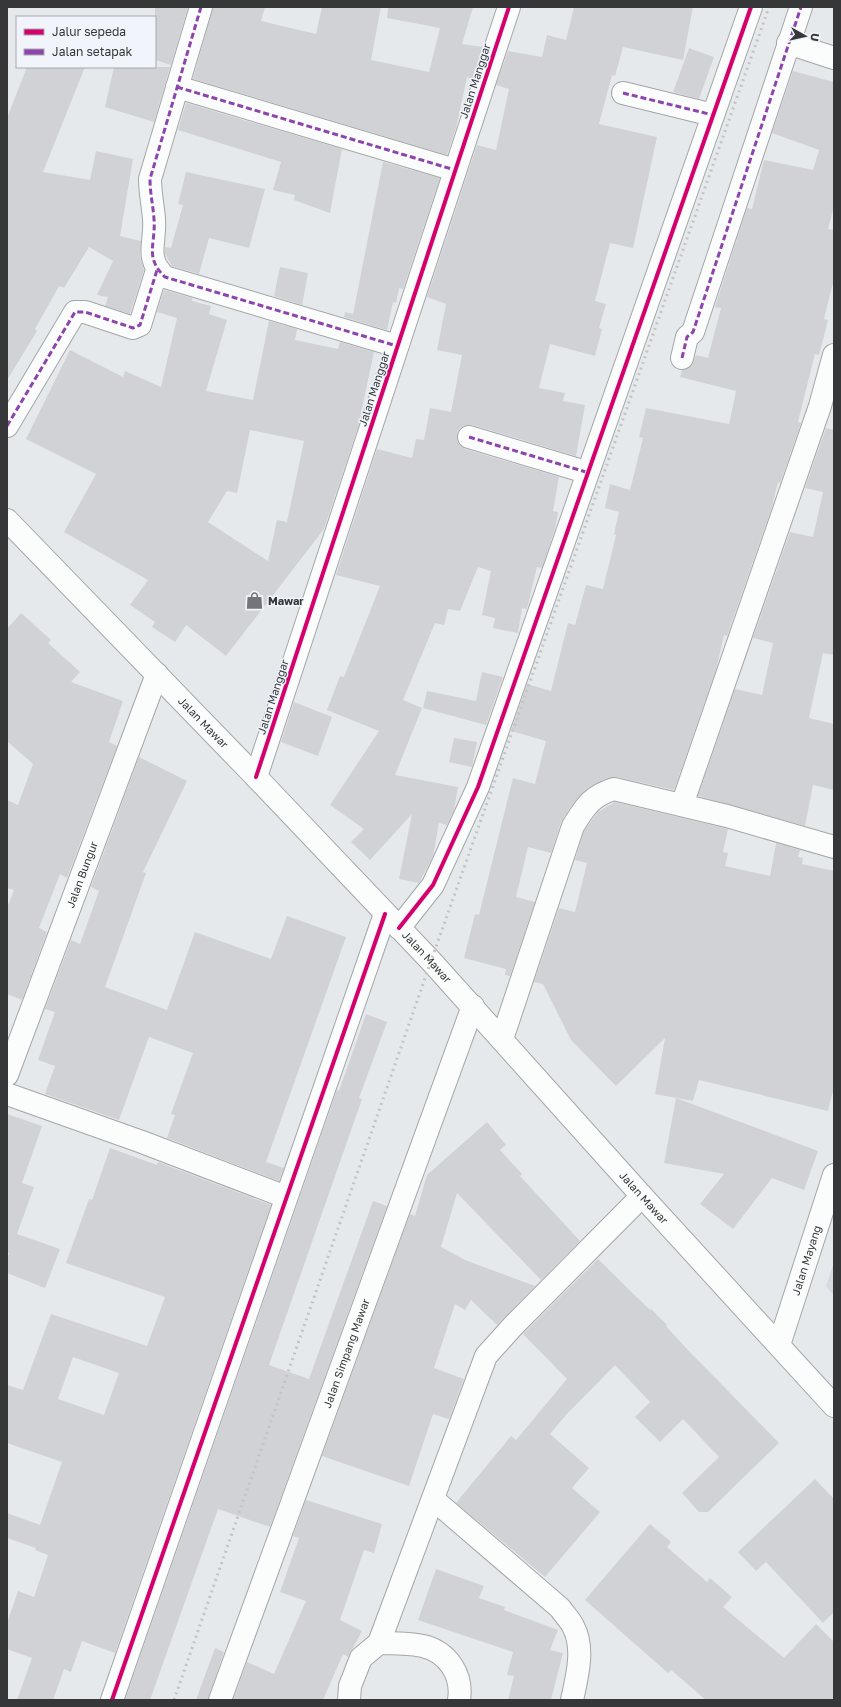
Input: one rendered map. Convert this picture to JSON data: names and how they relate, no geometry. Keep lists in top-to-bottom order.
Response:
{
  "streets": {
    "street": [
      "Jalan Manggar",
      "Jalan Mawar",
      "Jalan Bungur",
      "Jalan Mayang",
      "Jalan Simpang Mawar"
    ]
  },
  "crossings": [
    ["Jalan Manggar", "Jalan Mawar"],
    ["Jalan Mawar", "Jalan Bungur"],
    ["Jalan Mawar", "Jalan Mayang"],
    ["Jalan Mawar", "Jalan Simpang Mawar"]
  ],
  "places": {
    "shop": ["Mawar"]
  },
  "legend": ["Jalur sepeda", "Jalan setapak"],
  "north": "right"
}
